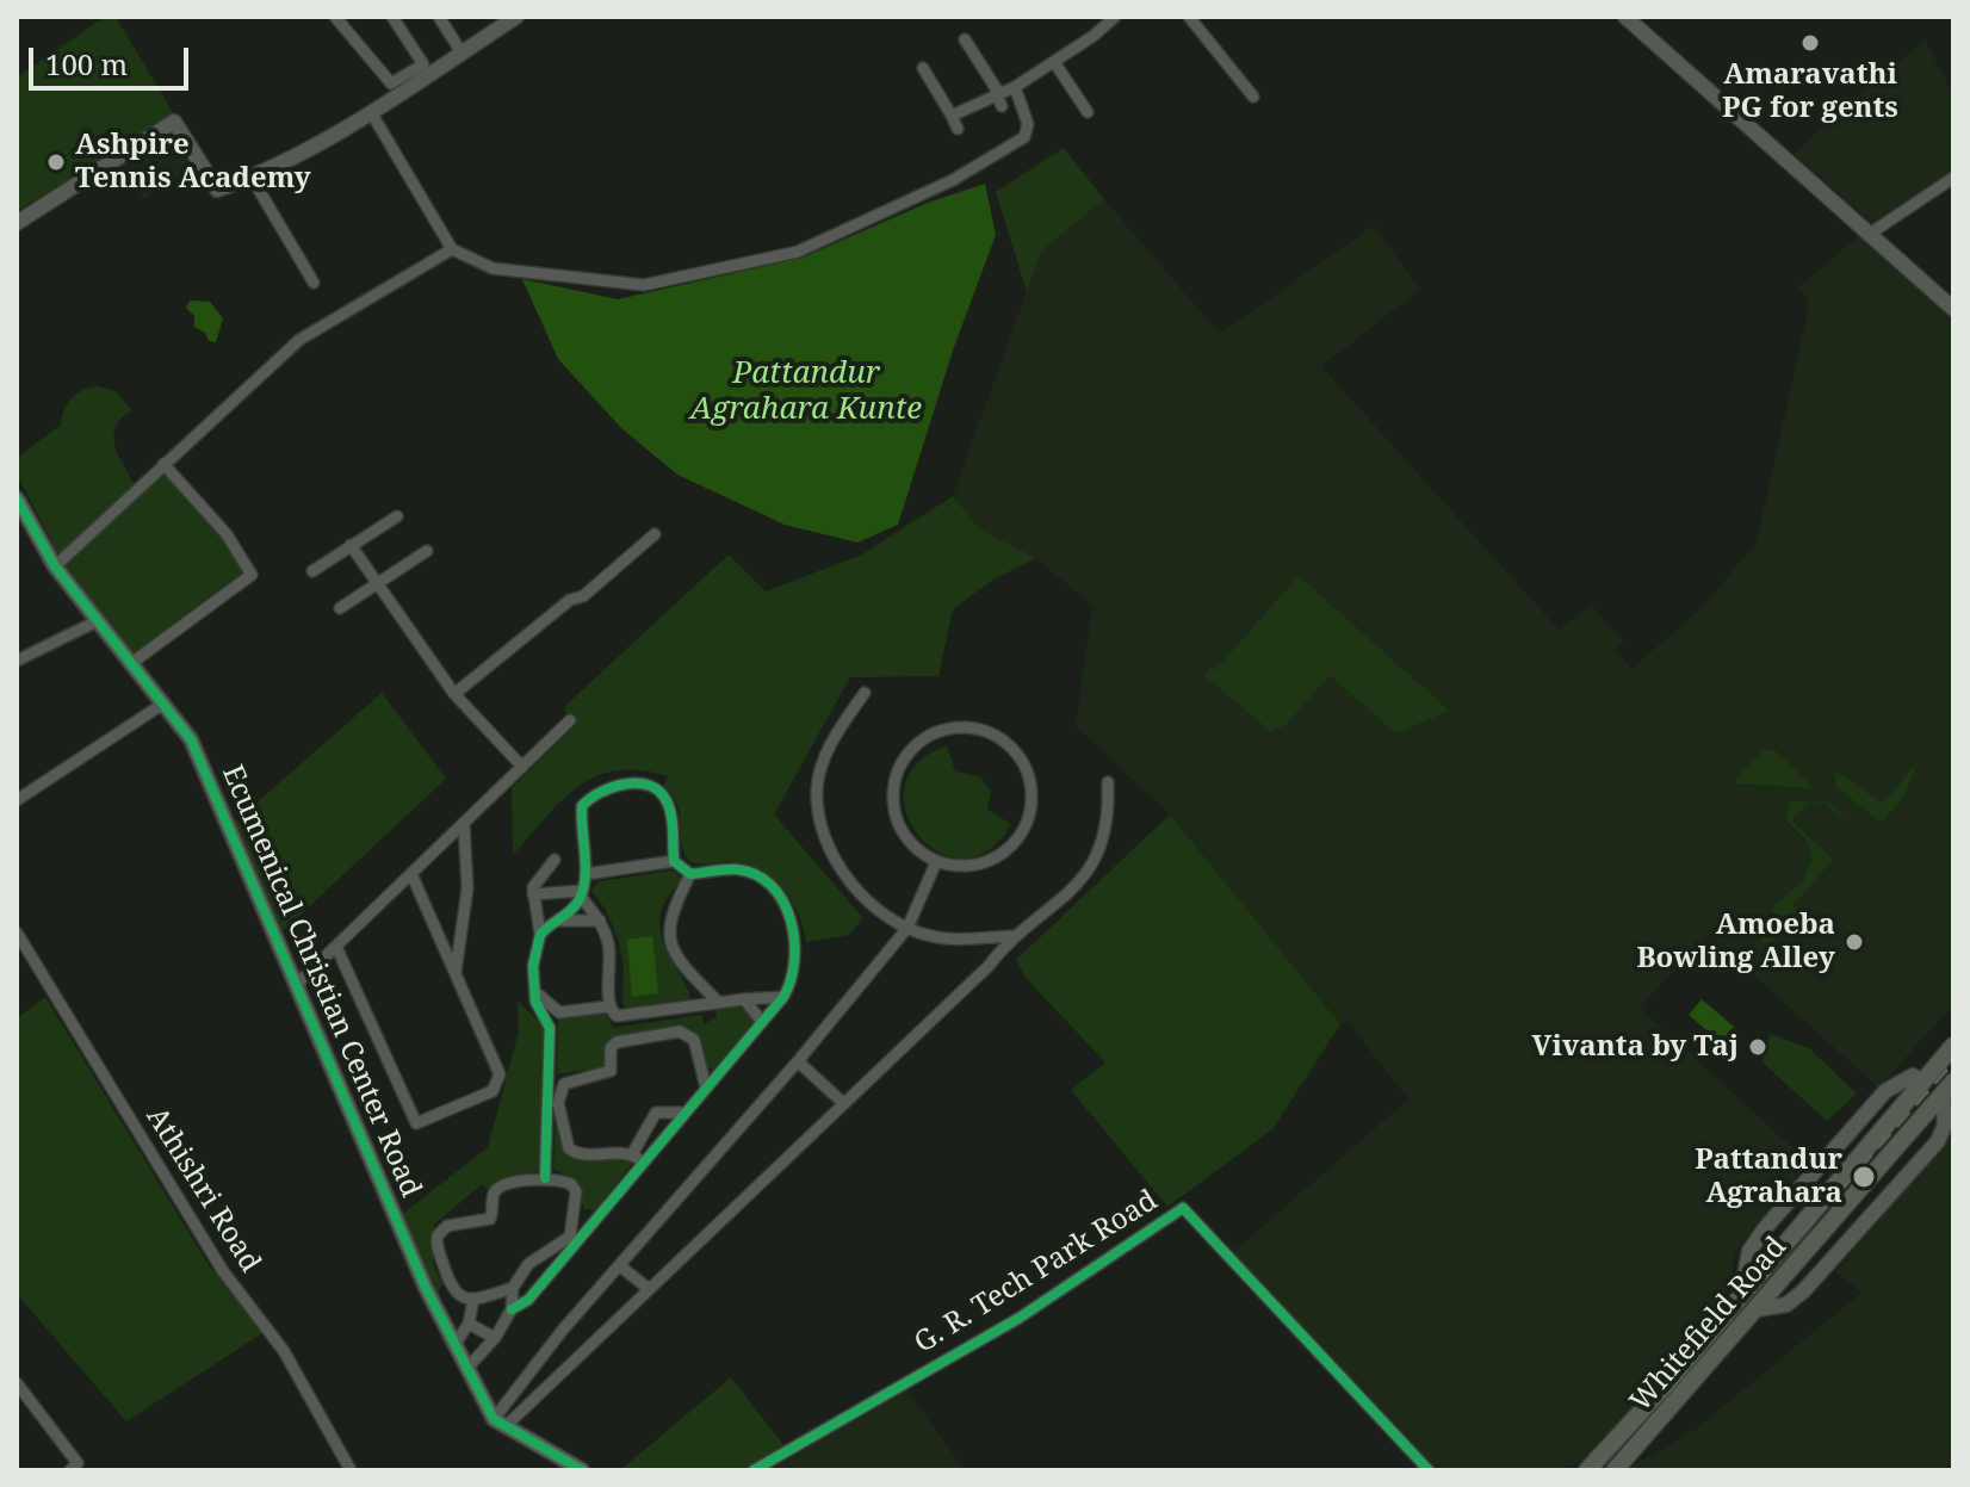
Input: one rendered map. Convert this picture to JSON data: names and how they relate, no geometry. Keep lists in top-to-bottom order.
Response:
{
  "streets": {
    "main road": ["Whitefield Road"],
    "street": ["Ecumenical Christian Center Road", "Athishri Road", "G. R. Tech Park Road"]
  },
  "water": ["Pattandur Agrahara Kunte"],
  "places": [
    "Amaravathi PG for gents",
    "Ashpire Tennis Academy",
    "Amoeba Bowling Alley",
    "Vivanta by Taj",
    "Pattandur Agrahara"
  ],
  "scale_bar": "100 m"
}
